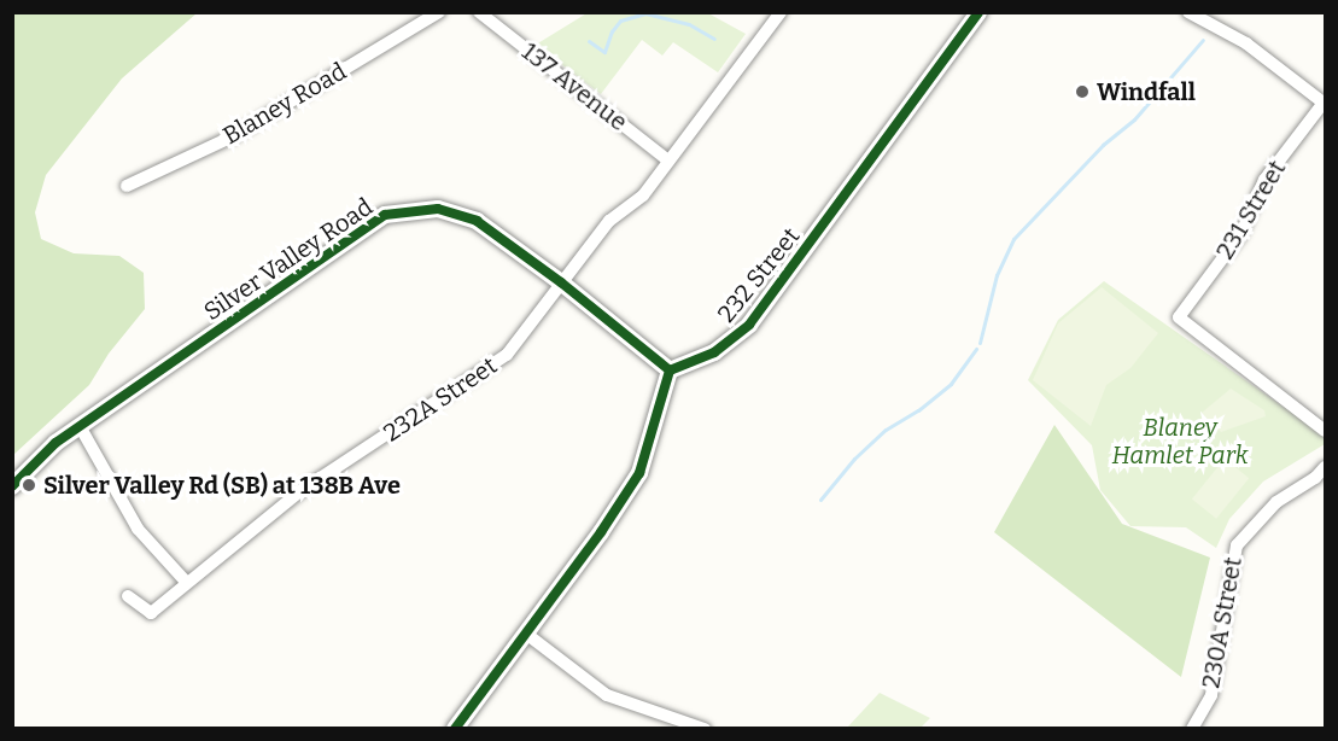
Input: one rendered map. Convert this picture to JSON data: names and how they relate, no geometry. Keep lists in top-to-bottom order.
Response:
{
  "streets": {
    "street": [
      "137 Avenue",
      "Blaney Road",
      "231 Street",
      "Silver Valley Road",
      "232 Street",
      "232A Street",
      "230A Street"
    ]
  },
  "crossings": [
    ["137 Avenue", "232A Street"],
    ["Silver Valley Road", "232 Street"],
    ["Silver Valley Road", "232A Street"]
  ],
  "parks": ["Blaney Hamlet Park"],
  "places": ["Windfall", "Silver Valley Rd (SB) at 138B Ave"]
}
